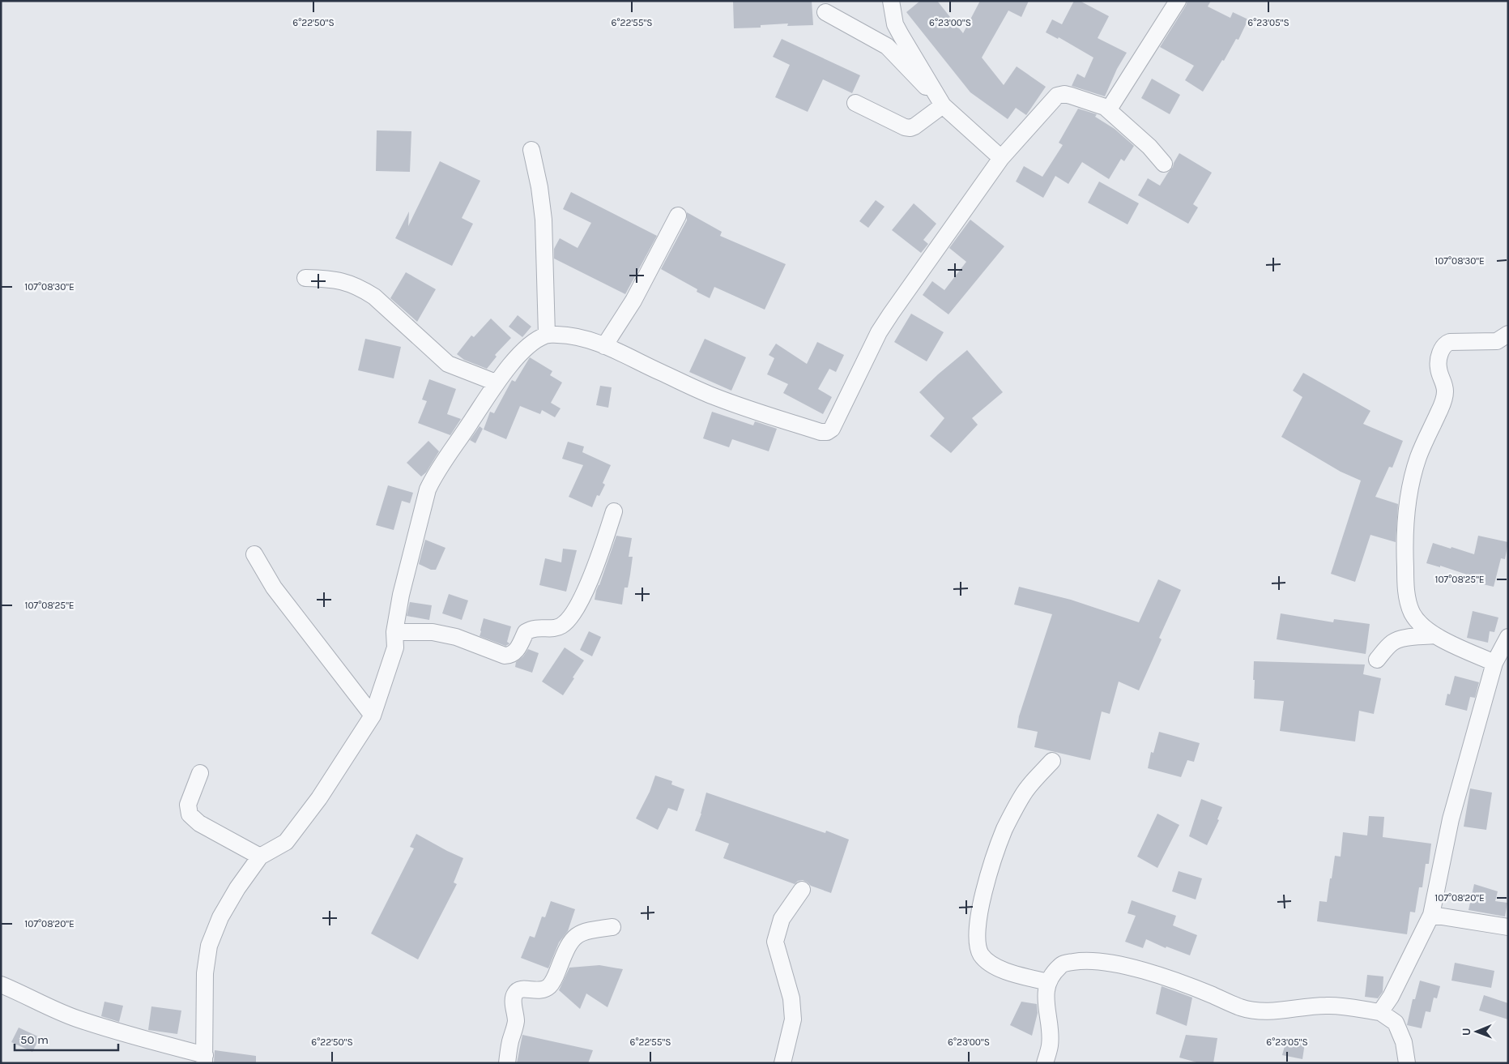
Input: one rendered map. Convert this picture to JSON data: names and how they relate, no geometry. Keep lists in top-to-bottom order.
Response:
{
  "scale_bar": "50 m",
  "north": "left",
  "coordinates": [
    "6°22'50\"S",
    "6°22'55\"S",
    "6°23'00\"S",
    "6°23'05\"S",
    "107°08'30\"E",
    "107°08'25\"E",
    "107°08'20\"E"
  ]
}
